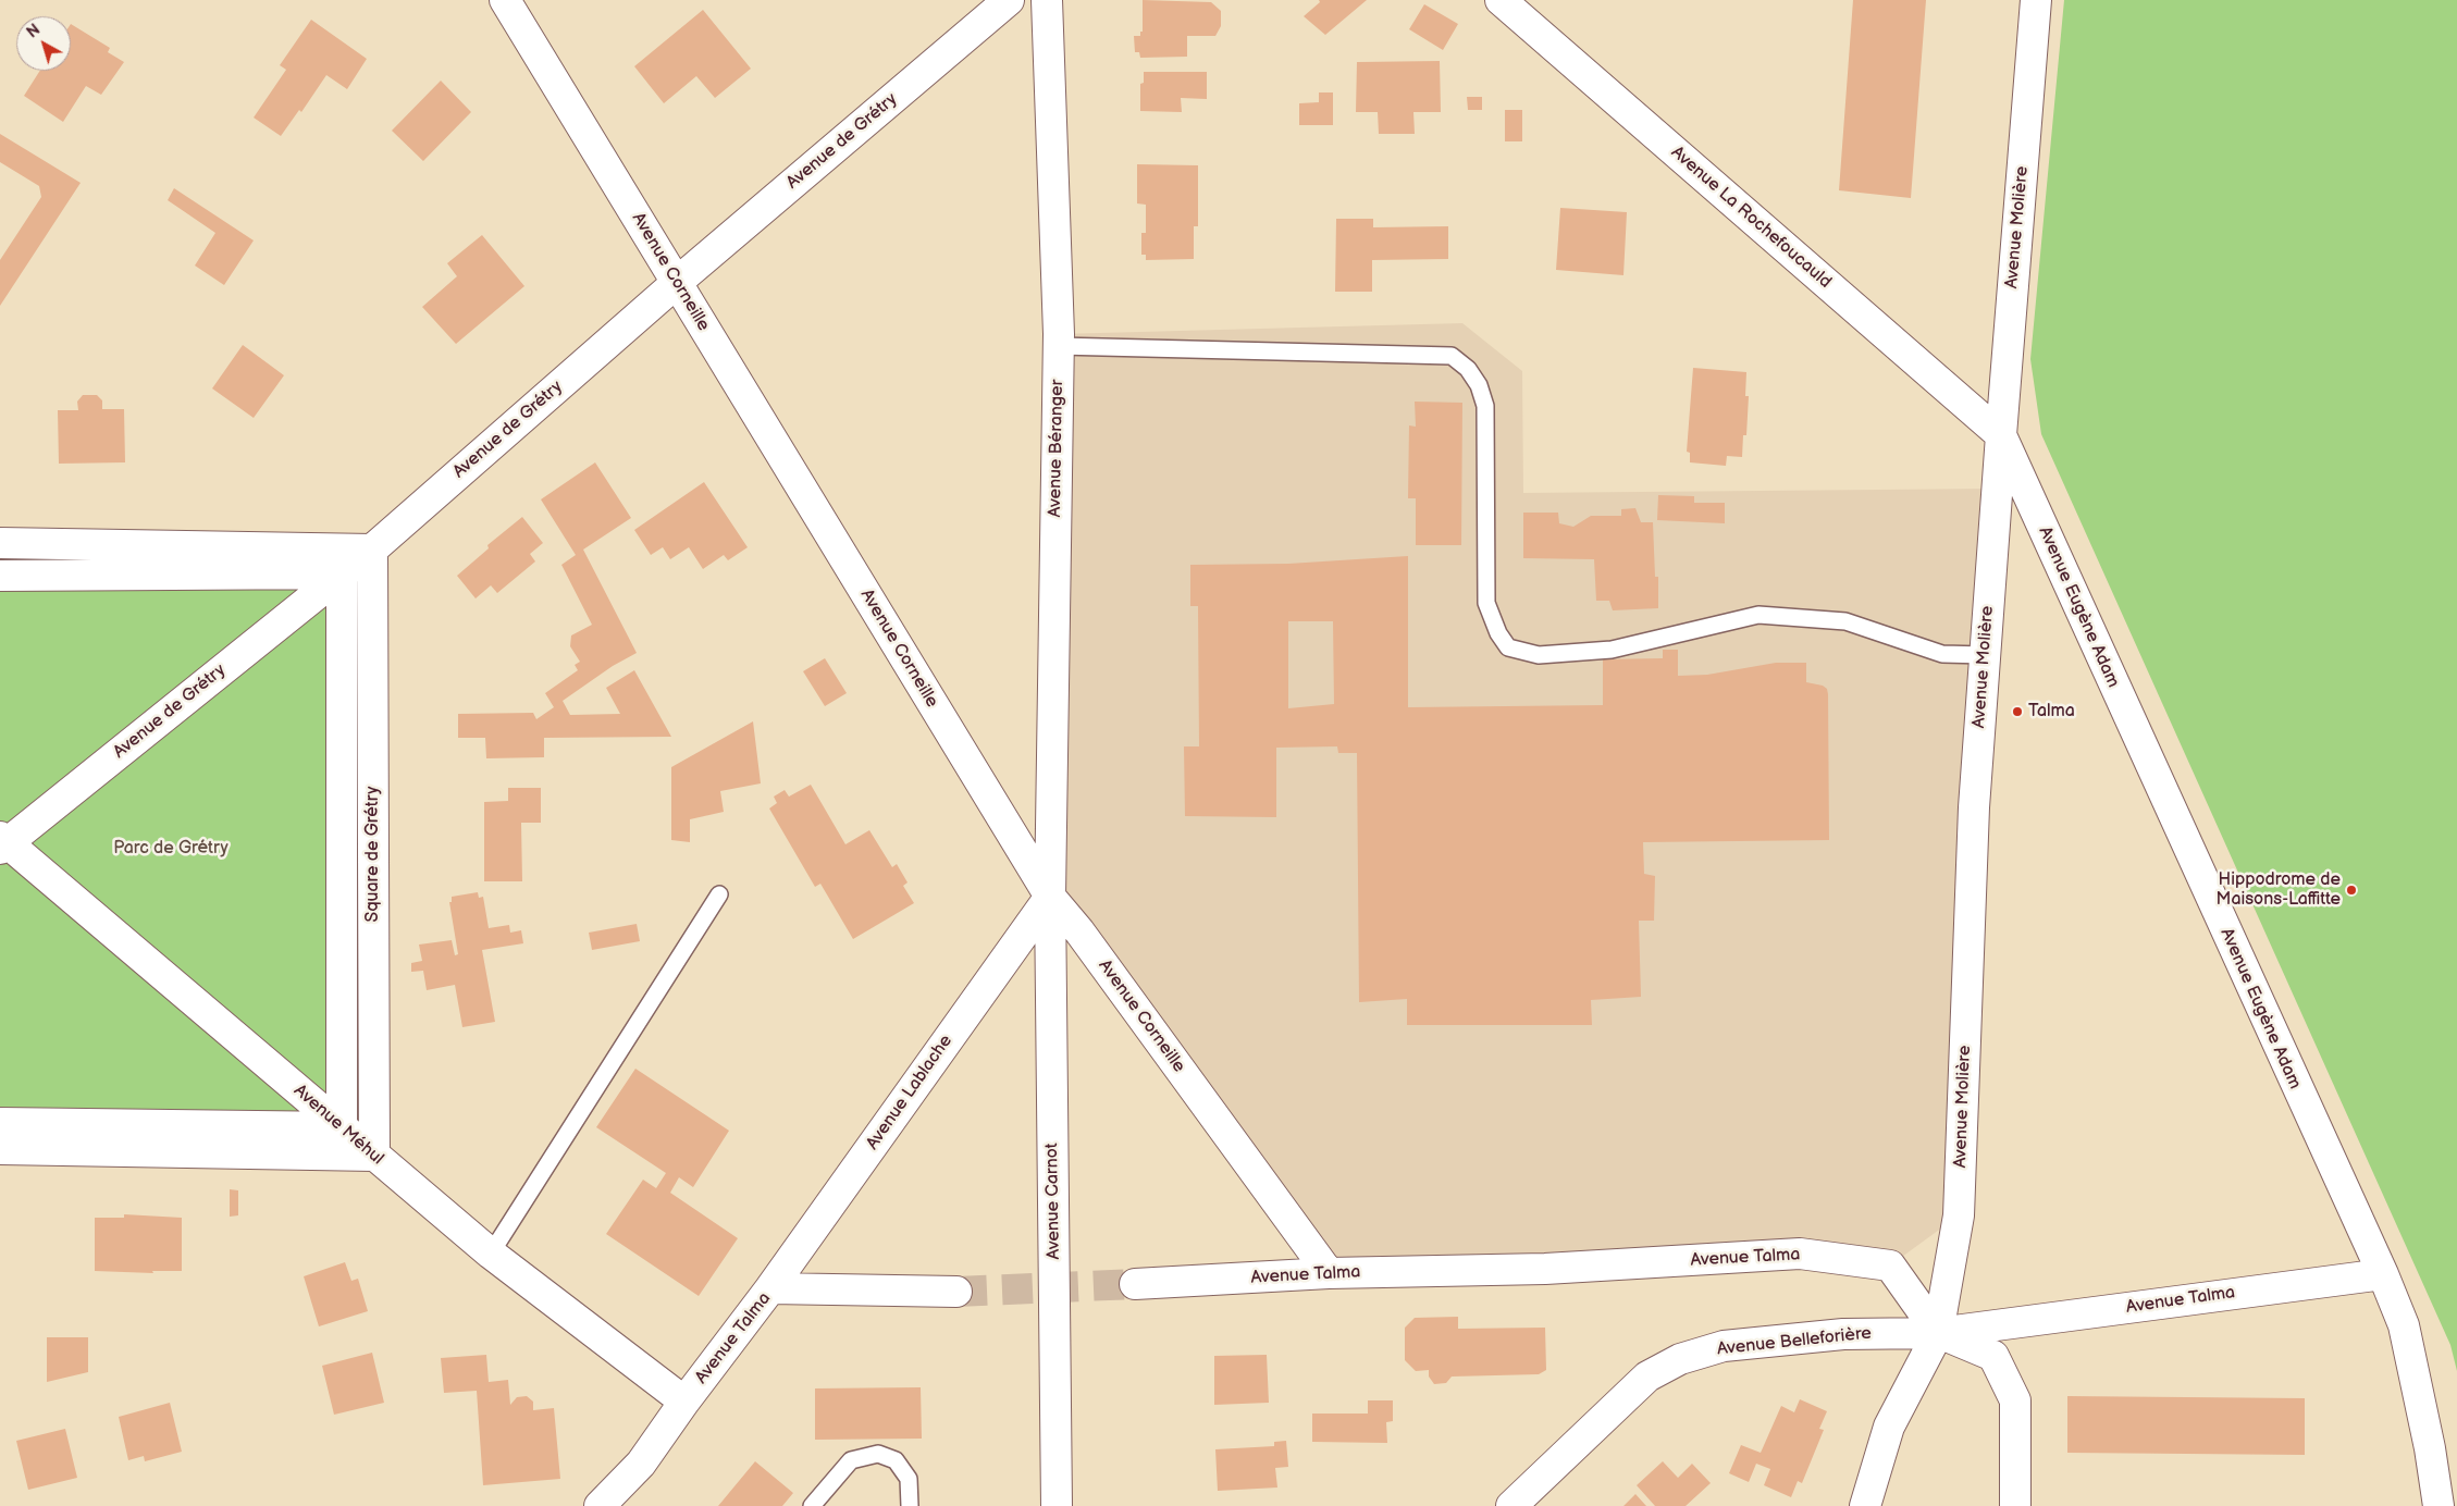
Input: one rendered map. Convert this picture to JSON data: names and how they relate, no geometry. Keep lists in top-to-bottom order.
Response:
{
  "streets": {
    "street": [
      "Avenue de Grétry",
      "Avenue La Rochefoucauld",
      "Avenue Molière",
      "Avenue Corneille",
      "Avenue Béranger",
      "Avenue Eugène Adam",
      "Square de Grétry",
      "Avenue Lablache",
      "Avenue Méhul",
      "Avenue Carnot",
      "Avenue Talma",
      "Avenue Belleforière"
    ]
  },
  "crossings": [
    ["Avenue de Grétry", "Avenue Corneille"],
    ["Avenue de Grétry", "Square de Grétry"],
    ["Avenue de Grétry", "Avenue Méhul"],
    ["Avenue La Rochefoucauld", "Avenue Molière"],
    ["Avenue La Rochefoucauld", "Avenue Eugène Adam"],
    ["Avenue Molière", "Avenue Eugène Adam"],
    ["Avenue Molière", "Avenue Talma"],
    ["Avenue Molière", "Avenue Belleforière"],
    ["Avenue Corneille", "Avenue Béranger"],
    ["Avenue Corneille", "Avenue Lablache"],
    ["Avenue Corneille", "Avenue Carnot"],
    ["Avenue Corneille", "Avenue Talma"],
    ["Avenue Béranger", "Avenue Lablache"],
    ["Avenue Béranger", "Avenue Carnot"],
    ["Avenue Eugène Adam", "Avenue Talma"],
    ["Square de Grétry", "Avenue Méhul"],
    ["Avenue Lablache", "Avenue Carnot"],
    ["Avenue Lablache", "Avenue Talma"],
    ["Avenue Méhul", "Avenue Talma"],
    ["Avenue Talma", "Avenue Belleforière"]
  ],
  "parks": ["Parc de Grétry"],
  "places": ["Talma", "Hippodrome de Maisons-Laffitte"],
  "north": "top left"
}
